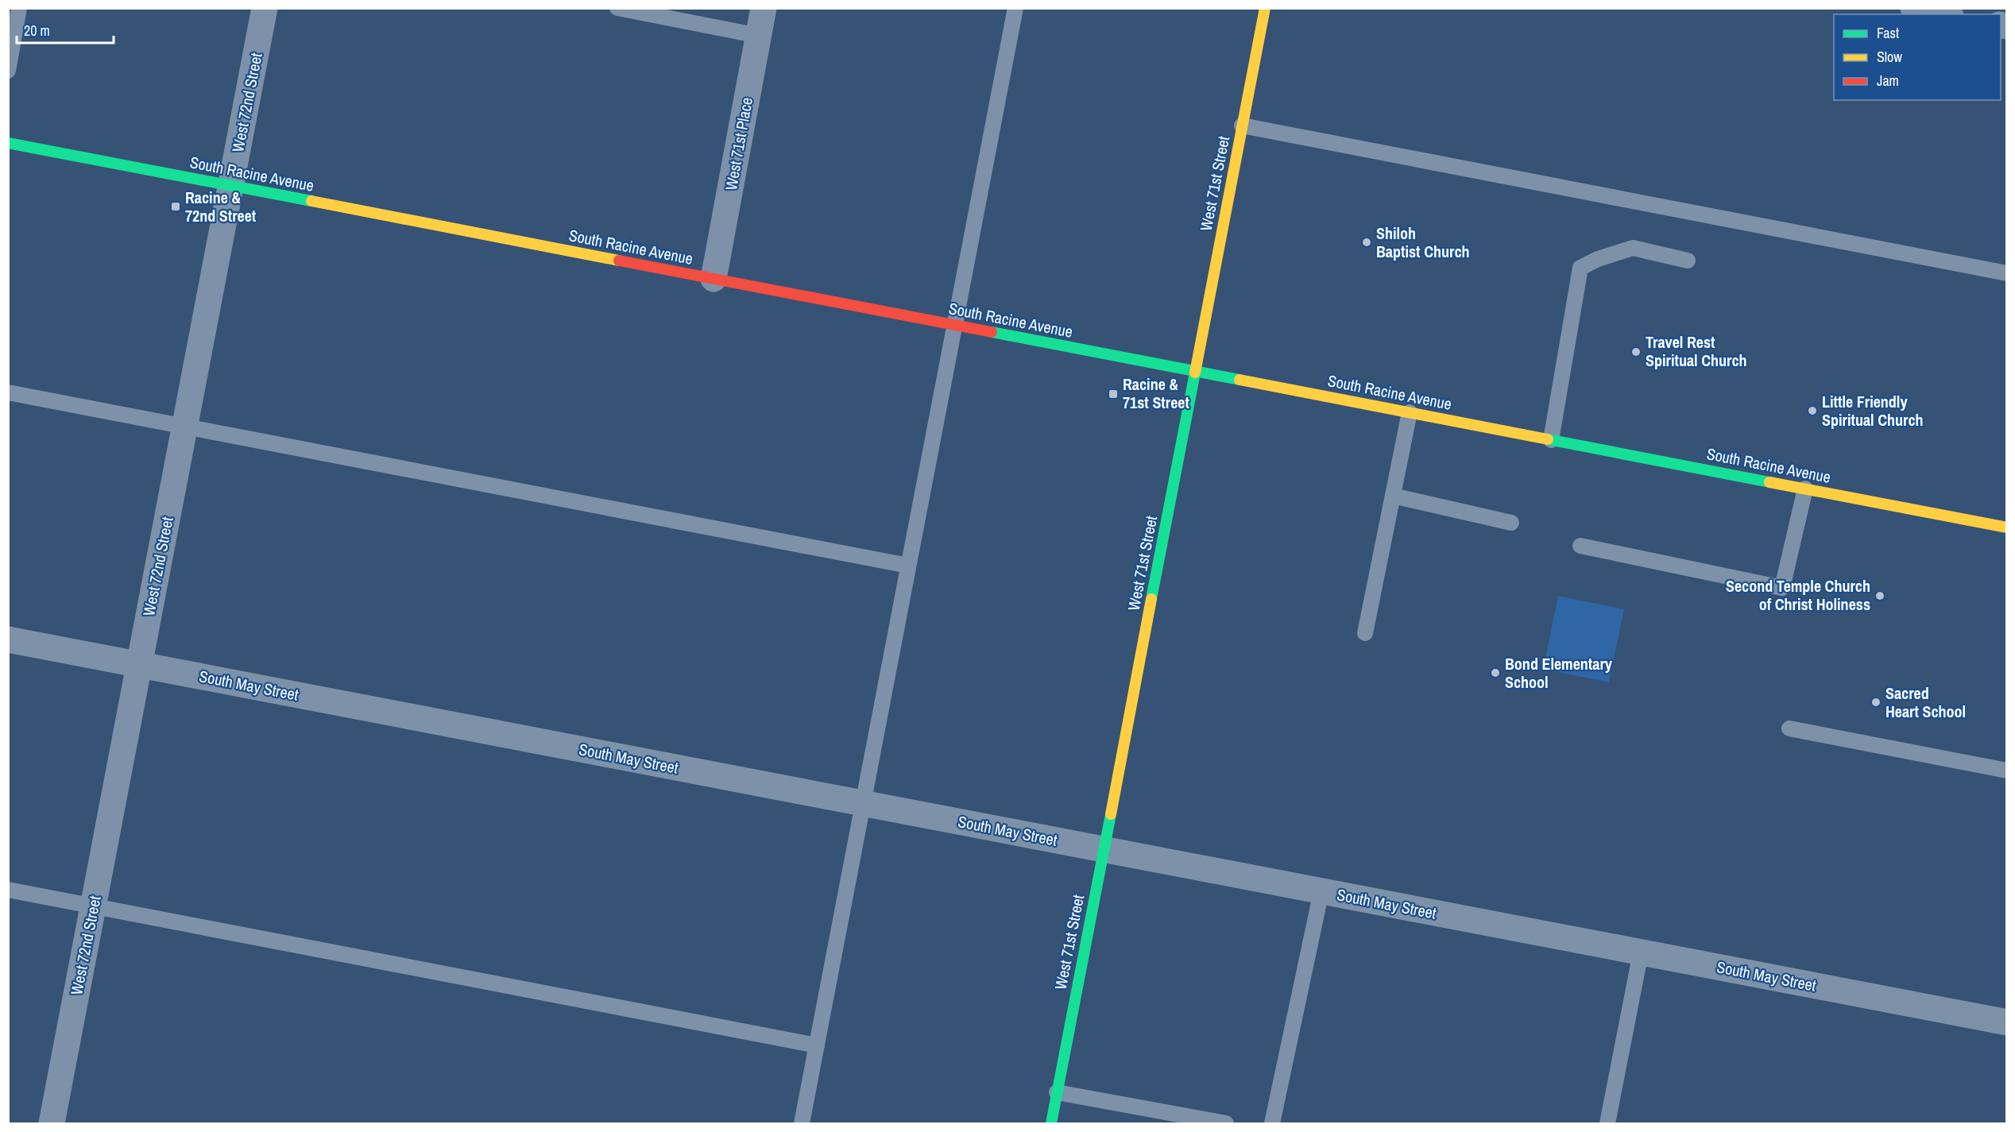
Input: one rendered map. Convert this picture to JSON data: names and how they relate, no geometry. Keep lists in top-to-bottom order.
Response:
{
  "streets": {
    "street": [
      "West 72nd Street",
      "West 71st Place",
      "South Racine Avenue",
      "West 71st Street",
      "South May Street"
    ]
  },
  "crossings": [
    ["West 72nd Street", "South Racine Avenue"],
    ["West 72nd Street", "South May Street"],
    ["West 71st Place", "South Racine Avenue"],
    ["South Racine Avenue", "West 71st Street"],
    ["West 71st Street", "South May Street"]
  ],
  "places": {
    "transit": ["Racine & 72nd Street", "Racine & 71st Street"],
    "other": [
      "Shiloh Baptist Church",
      "Travel Rest Spiritual Church",
      "Little Friendly Spiritual Church",
      "Second Temple Church of Christ Holiness",
      "Bond Elementary School",
      "Sacred Heart School"
    ]
  },
  "legend": ["Fast", "Slow", "Jam"],
  "scale_bar": "20 m"
}
